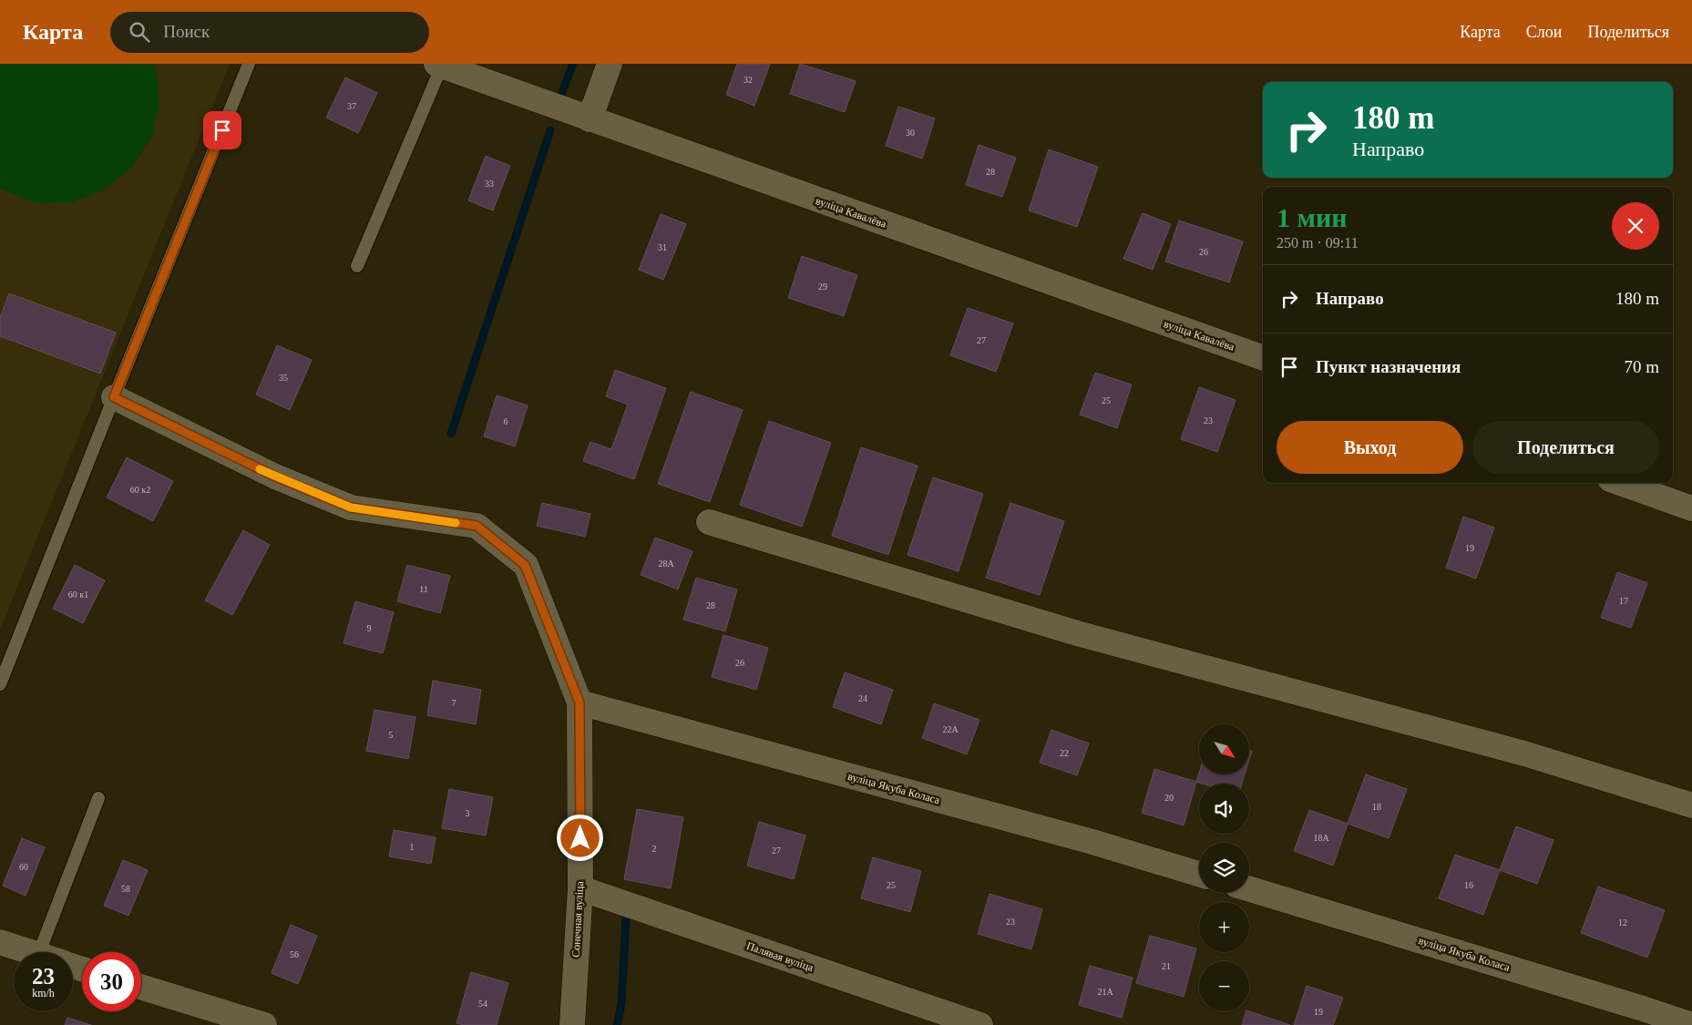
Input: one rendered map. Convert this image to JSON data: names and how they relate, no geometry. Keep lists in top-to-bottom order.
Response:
{
  "streets": {
    "street": [
      "вуліца Кавалёва",
      "вуліца Якуба Коласа",
      "Сонечная вуліца",
      "Палявая вуліца"
    ]
  },
  "crossings": [
    ["вуліца Якуба Коласа", "Сонечная вуліца"],
    ["Сонечная вуліца", "Палявая вуліца"]
  ],
  "house_numbers": [
    "32",
    "37",
    "30",
    "28",
    "33",
    "31",
    "26",
    "29",
    "27",
    "35",
    "25",
    "23",
    "6",
    "60 к2",
    "19",
    "28А",
    "11",
    "60 к1",
    "17",
    "28",
    "9",
    "26",
    "24",
    "7",
    "22А",
    "5",
    "22",
    "20",
    "18",
    "3",
    "18А",
    "1",
    "2",
    "27",
    "60",
    "25",
    "16",
    "58",
    "23",
    "12",
    "56",
    "21",
    "21А",
    "54",
    "19"
  ],
  "north": "bottom right",
  "page": {
    "header": "Карта",
    "search": "Поиск",
    "nav": ["Карта", "Слои", "Поделиться"],
    "turn": ["180 m", "Направо"],
    "heading": ["1 мин", "250 m · 09:11"],
    "list": [
      {
        "name": "Направо",
        "value": "180 m"
      },
      {
        "name": "Пункт назначения",
        "value": "70 m"
      }
    ],
    "buttons": ["Выход", "Поделиться"],
    "map_buttons": ["+", "−"],
    "speed": "23 km/h",
    "limit": "30"
  }
}
